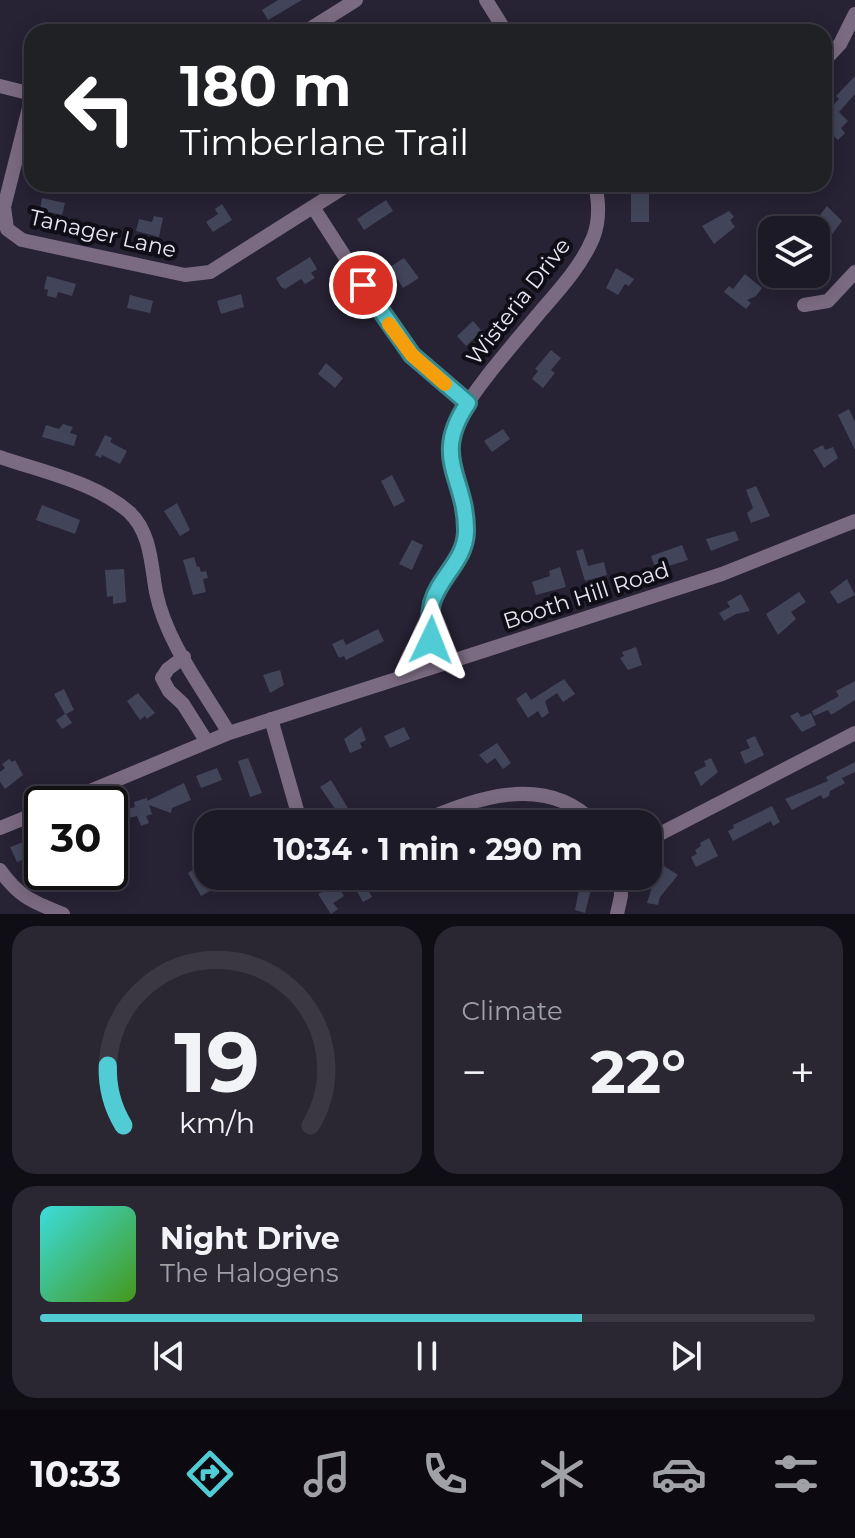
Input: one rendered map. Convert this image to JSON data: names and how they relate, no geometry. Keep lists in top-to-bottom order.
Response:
{
  "streets": {
    "street": ["Tanager Lane", "Wisteria Drive", "Booth Hill Road"]
  },
  "crossings": [
    ["Wisteria Drive", "Booth Hill Road"]
  ],
  "page": {
    "turn": ["180 m", "Timberlane Trail"],
    "limit": "30",
    "trip": "10:34 · 1 min · 290 m",
    "tile": "Climate",
    "heat": ["−", "22°", "+"],
    "song": ["Night Drive", "The Halogens"],
    "tabs": "10:33",
    "gauge": ["19", "km/h"]
  }
}
